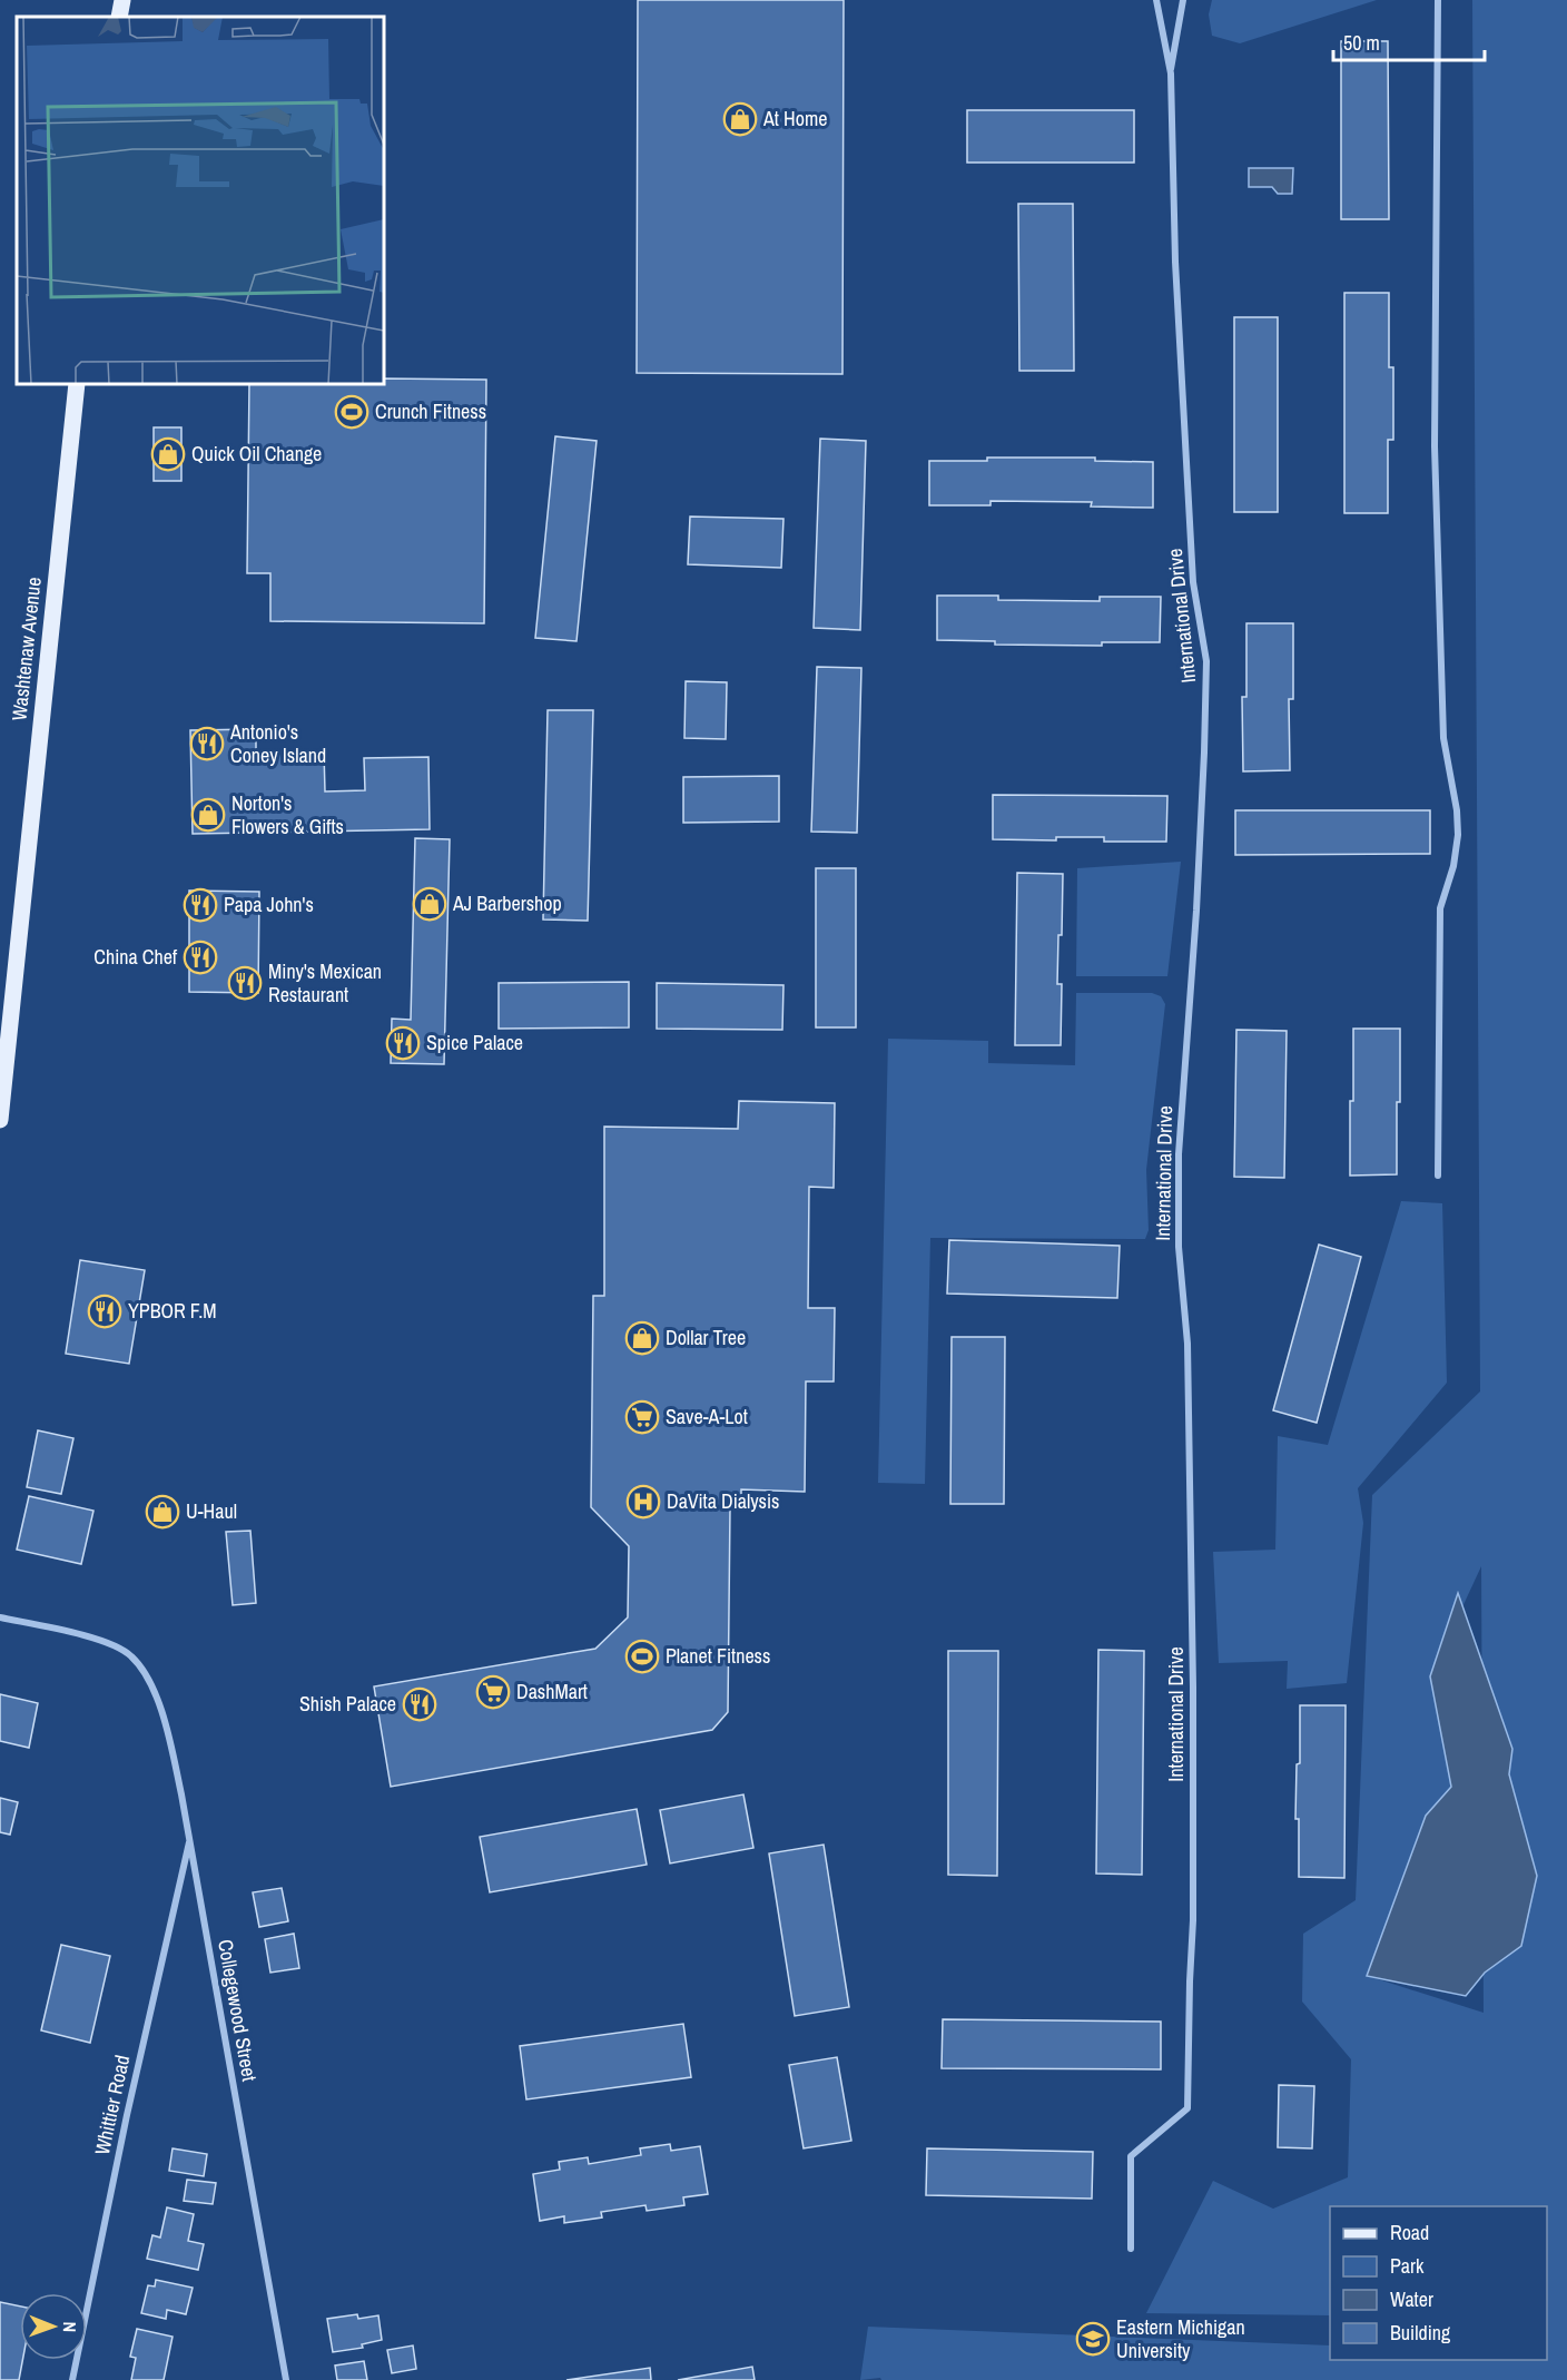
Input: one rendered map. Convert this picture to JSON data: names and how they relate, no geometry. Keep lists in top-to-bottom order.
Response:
{
  "streets": {
    "main road": ["Washtenaw Avenue"],
    "street": ["International Drive", "Collegewood Street", "Whittier Road"]
  },
  "crossings": [
    ["Collegewood Street", "Whittier Road"]
  ],
  "places": {
    "shop": [
      "At Home",
      "Quick Oil Change",
      "Norton's Flowers & Gifts",
      "AJ Barbershop",
      "Dollar Tree",
      "U-Haul"
    ],
    "sports": ["Crunch Fitness", "Planet Fitness"],
    "restaurant": [
      "Antonio's Coney Island",
      "Papa John's",
      "China Chef",
      "Miny's Mexican Restaurant",
      "Spice Palace",
      "YPBOR F.M",
      "Shish Palace"
    ],
    "supermarket": ["Save-A-Lot", "DashMart"],
    "hospital": ["DaVita Dialysis"],
    "school or university": ["Eastern Michigan University"]
  },
  "legend": [
    "Road",
    "Park",
    "Water",
    "Building"
  ],
  "scale_bar": "50 m",
  "north": "right"
}
